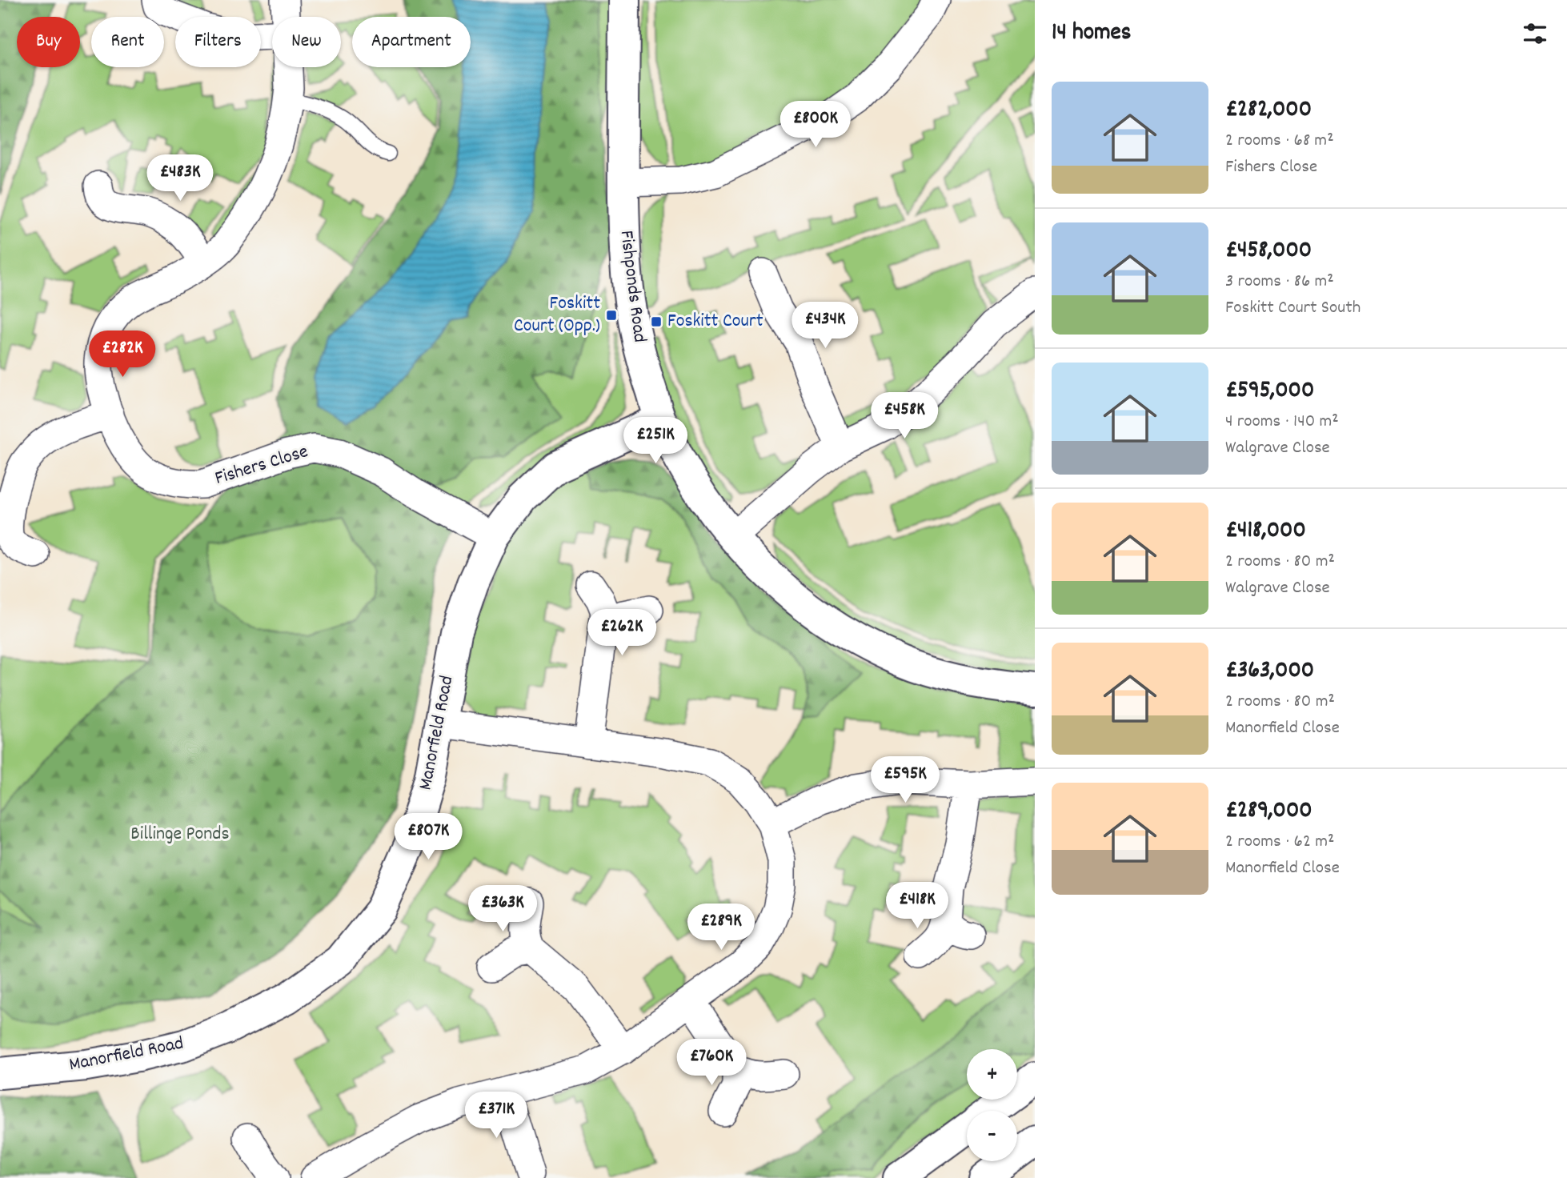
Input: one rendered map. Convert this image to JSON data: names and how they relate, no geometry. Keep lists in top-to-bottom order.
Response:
{
  "streets": {
    "main road": ["Fishponds Road", "Manorfield Road"],
    "street": ["Fishers Close"]
  },
  "crossings": [
    ["Fishponds Road", "Manorfield Road"],
    ["Fishers Close", "Manorfield Road"]
  ],
  "parks": ["Billinge Ponds"],
  "places": {
    "transit": ["Foskitt Court (Opp.)", "Foskitt Court"]
  },
  "page": {
    "heading": "14 homes",
    "chip": [
      "Buy",
      "Rent",
      "Filters",
      "New",
      "Apartment"
    ],
    "list": [
      {
        "name": "£282,000",
        "note": "2 rooms · 68 m² · Fishers Close"
      },
      {
        "name": "£458,000",
        "note": "3 rooms · 86 m² · Foskitt Court South"
      },
      {
        "name": "£595,000",
        "note": "4 rooms · 140 m² · Walgrave Close"
      },
      {
        "name": "£418,000",
        "note": "2 rooms · 80 m² · Walgrave Close"
      },
      {
        "name": "£363,000",
        "note": "2 rooms · 80 m² · Manorfield Close"
      },
      {
        "name": "£289,000",
        "note": "2 rooms · 62 m² · Manorfield Close"
      }
    ],
    "price": [
      "£800K",
      "£483K",
      "£434K",
      "£282K",
      "£458K",
      "£251K",
      "£262K",
      "£595K",
      "£807K",
      "£418K",
      "£363K",
      "£289K",
      "£760K",
      "£371K"
    ],
    "map_buttons": ["+", "−"]
  }
}
